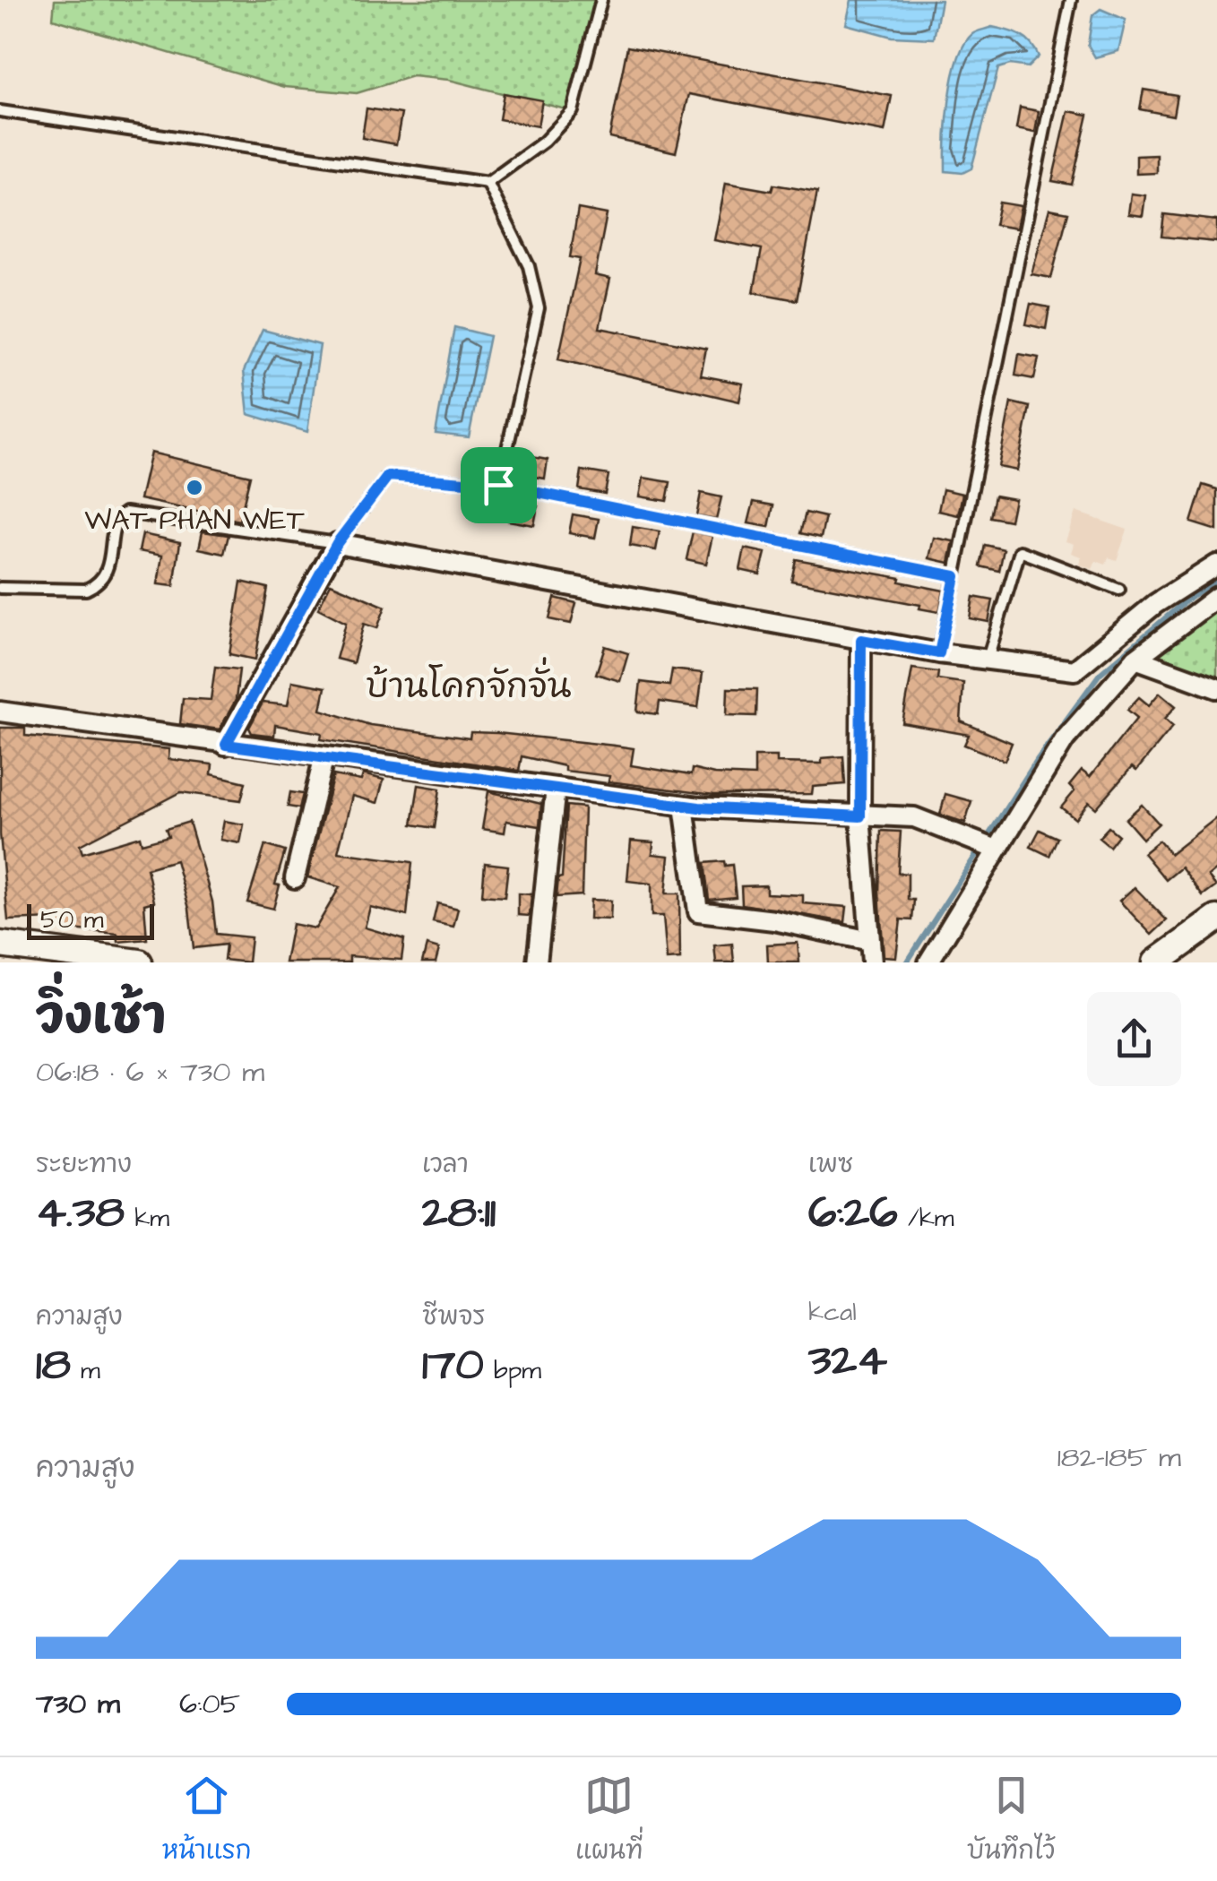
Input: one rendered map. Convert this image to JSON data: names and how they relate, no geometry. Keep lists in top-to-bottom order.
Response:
{
  "districts": ["บ้านโคกจักจั่น"],
  "places": ["WAT PHAN WET"],
  "scale_bar": "50 m",
  "page": {
    "scale": "50 m",
    "heading": ["วิ่งเช้า", "06:18 · 6 × 730 m"],
    "stats": [
      ["ระยะทาง", "4.38 km"],
      ["เวลา", "28:11"],
      ["เพซ", "6:26 /km"],
      ["ความสูง", "18 m"],
      ["ชีพจร", "170 bpm"],
      ["kcal", "324"]
    ],
    "chart": ["ความสูง", "182–185 m"],
    "list": [
      {
        "name": "730 m",
        "note": "6:05"
      }
    ],
    "tabs": ["หน้าแรก", "แผนที่", "บันทึกไว้"]
  }
}
